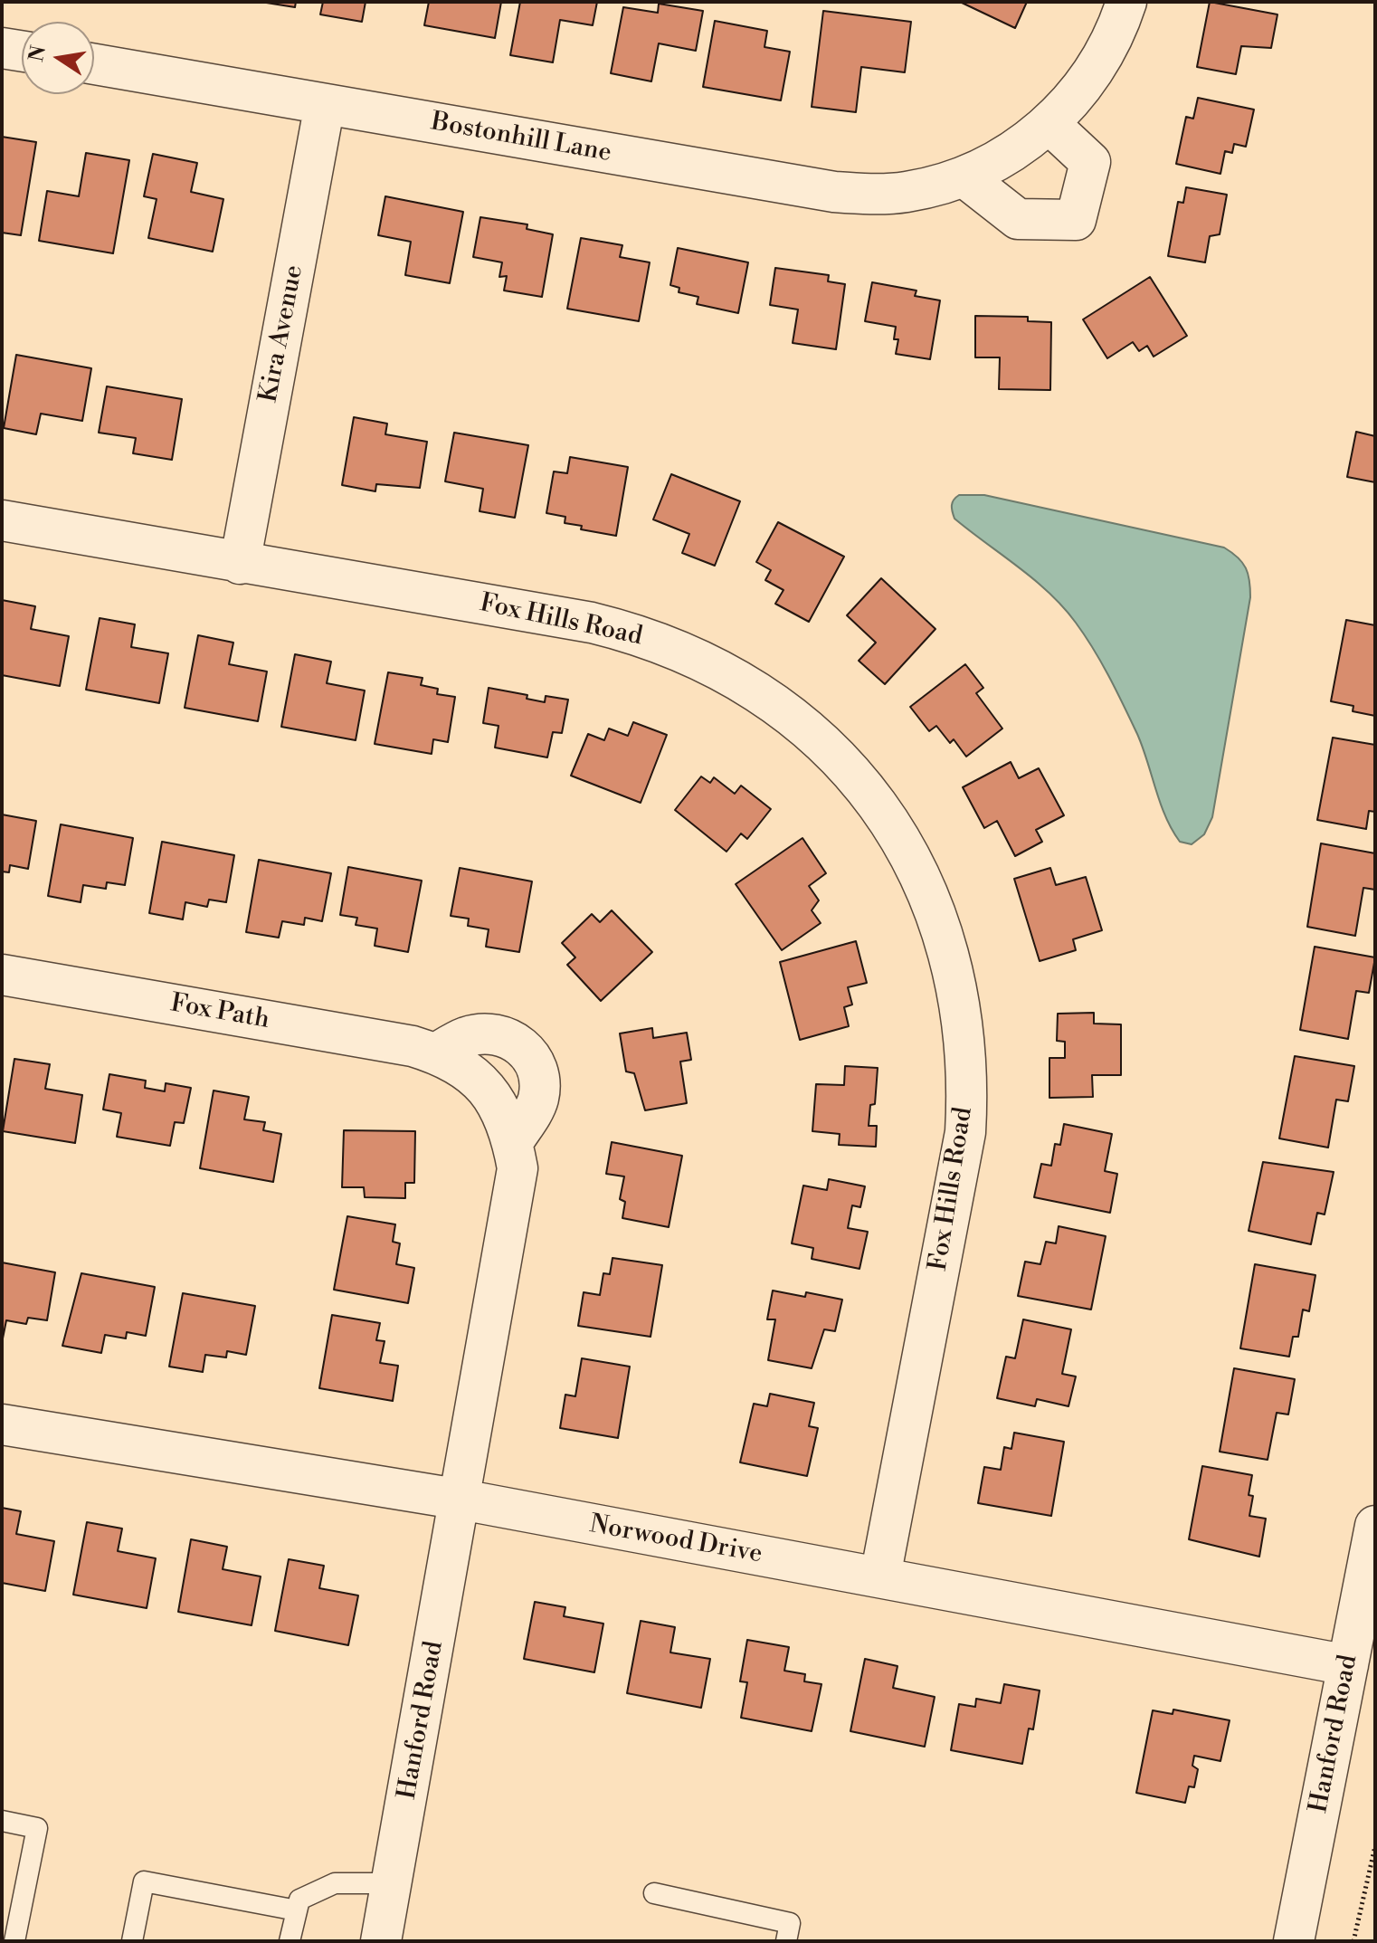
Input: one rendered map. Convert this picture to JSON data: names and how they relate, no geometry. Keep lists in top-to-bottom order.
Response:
{
  "streets": {
    "street": [
      "Bostonhill Lane",
      "Kira Avenue",
      "Fox Hills Road",
      "Fox Path",
      "Norwood Drive",
      "Hanford Road"
    ]
  },
  "crossings": [
    ["Bostonhill Lane", "Kira Avenue"],
    ["Kira Avenue", "Fox Hills Road"],
    ["Fox Hills Road", "Norwood Drive"],
    ["Fox Path", "Norwood Drive"],
    ["Fox Path", "Hanford Road"],
    ["Norwood Drive", "Hanford Road"]
  ],
  "north": "left"
}
